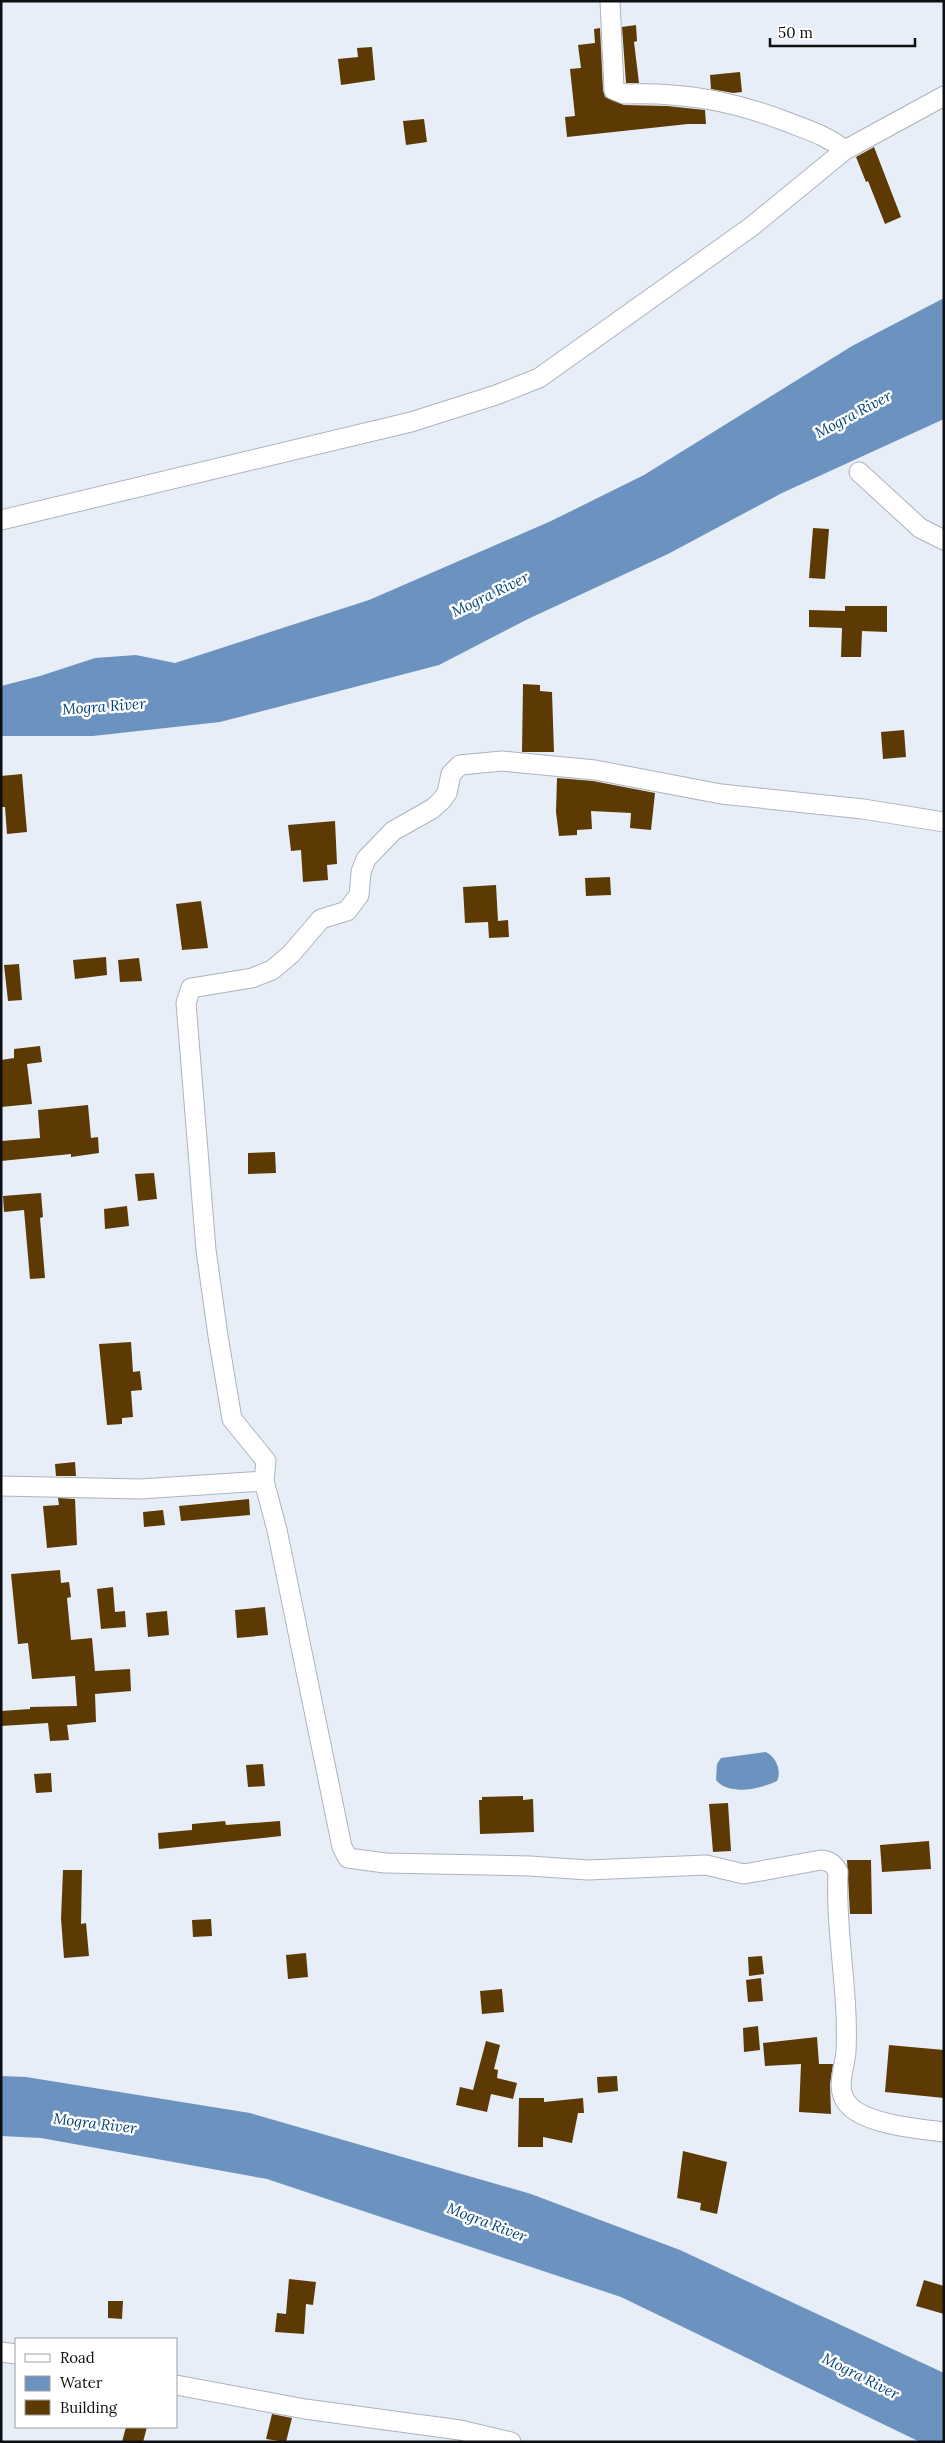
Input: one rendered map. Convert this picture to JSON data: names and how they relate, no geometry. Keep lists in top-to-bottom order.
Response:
{
  "water": ["Mogra River"],
  "legend": ["Road", "Water", "Building"],
  "scale_bar": "50 m"
}
